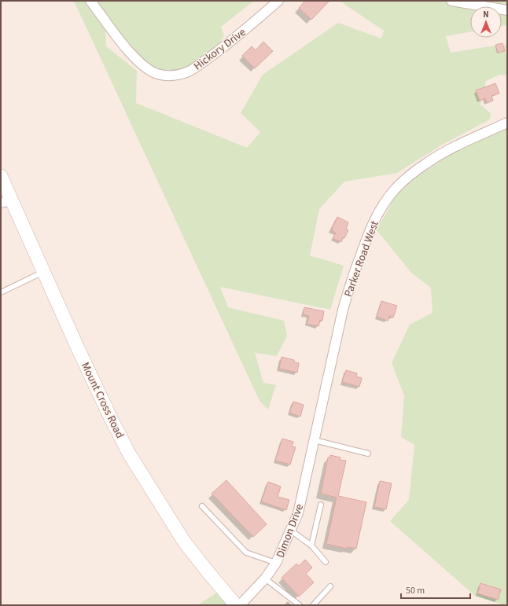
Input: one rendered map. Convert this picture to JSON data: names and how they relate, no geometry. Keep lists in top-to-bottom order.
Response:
{
  "streets": {
    "main road": ["Mount Cross Road"],
    "street": ["Hickory Drive", "Parker Road West", "Dimon Drive"]
  },
  "crossings": [
    ["Parker Road West", "Dimon Drive"]
  ],
  "scale_bar": "50 m",
  "north": "top"
}
